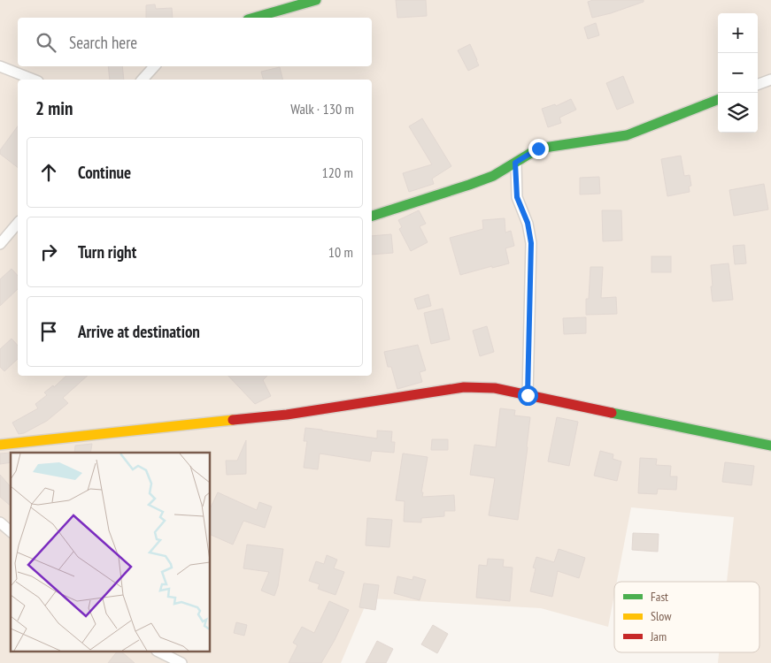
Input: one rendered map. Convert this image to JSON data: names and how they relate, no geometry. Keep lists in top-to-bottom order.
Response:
{
  "legend": ["Fast", "Slow", "Jam"],
  "page": {
    "map_buttons": ["+", "−"],
    "search": "Search here",
    "heading": ["2 min", "Walk · 130 m"],
    "list": [
      ["Continue", "120 m"],
      ["Turn right", "10 m"],
      "Arrive at destination"
    ]
  }
}
